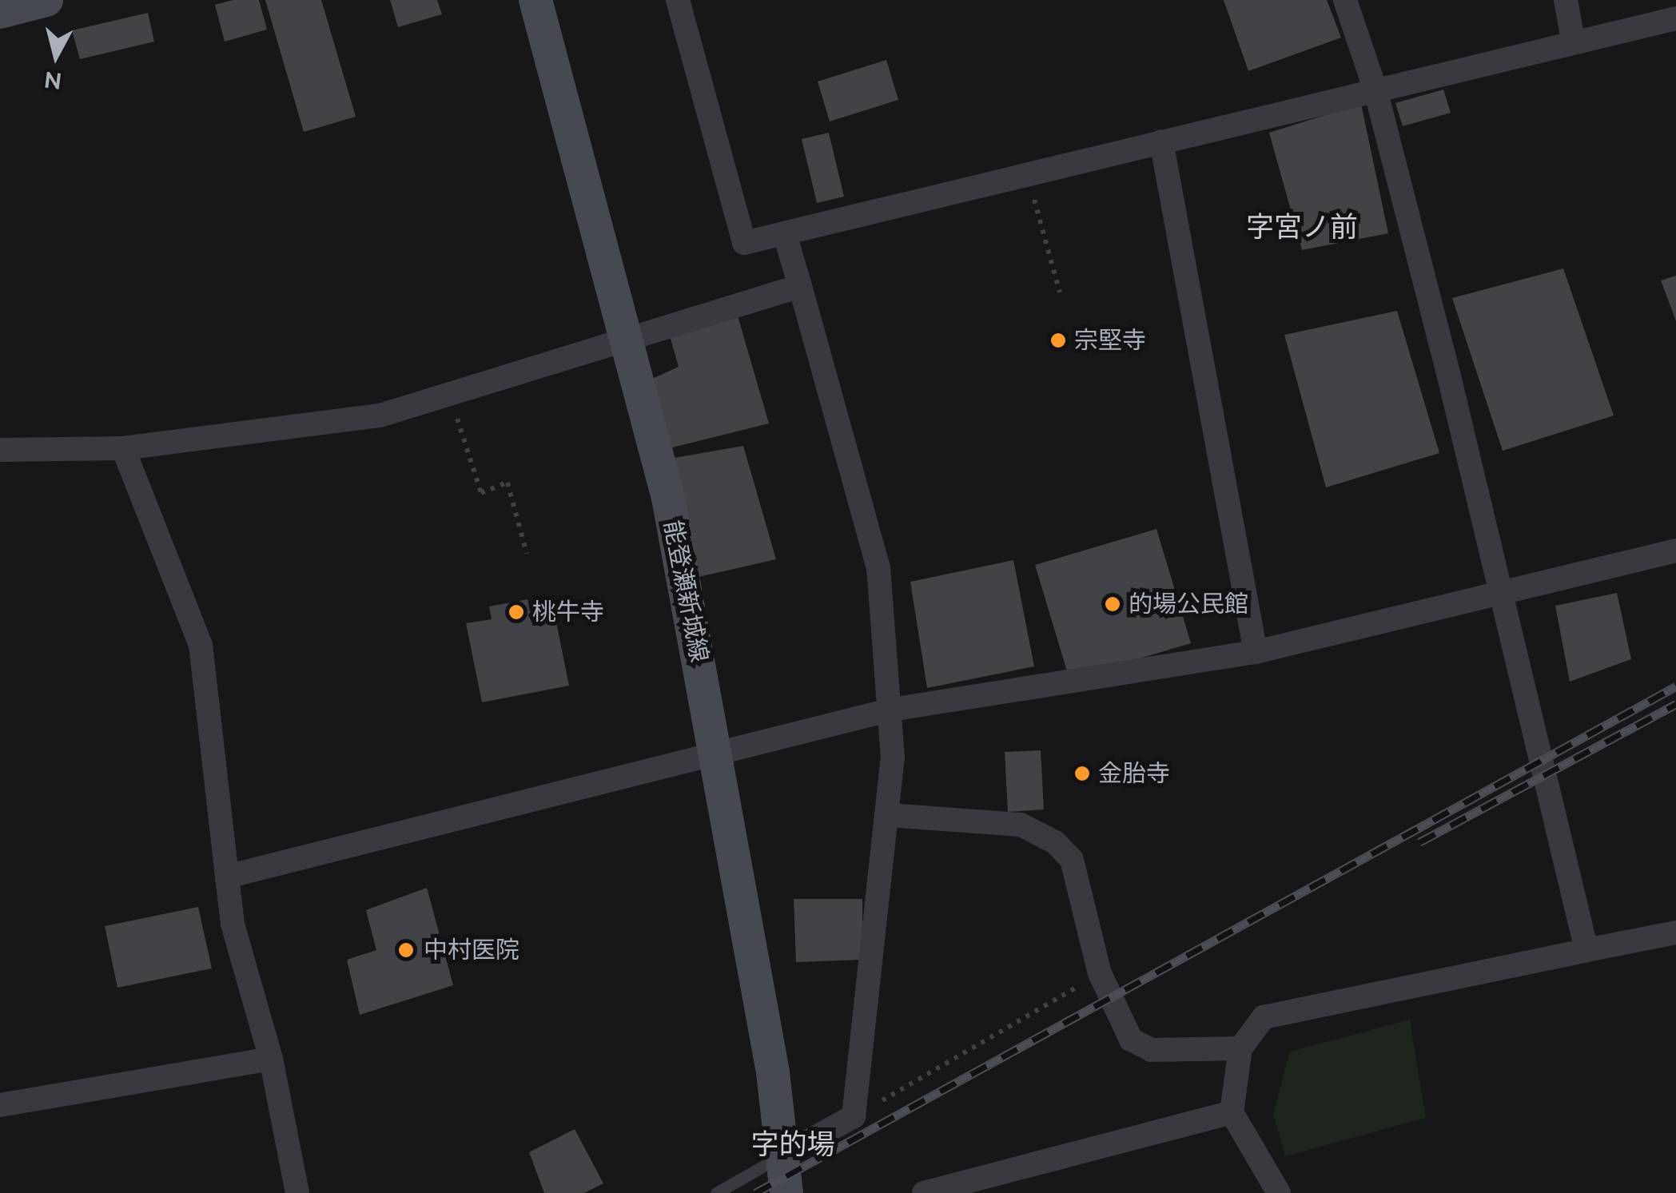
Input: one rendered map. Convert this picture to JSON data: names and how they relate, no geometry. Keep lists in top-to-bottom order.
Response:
{
  "streets": {
    "main road": ["能登瀬新城線"]
  },
  "districts": ["字宮ノ前", "字的場"],
  "places": [
    "宗堅寺",
    "的場公民館",
    "桃牛寺",
    "金胎寺",
    "中村医院"
  ],
  "north": "bottom"
}
